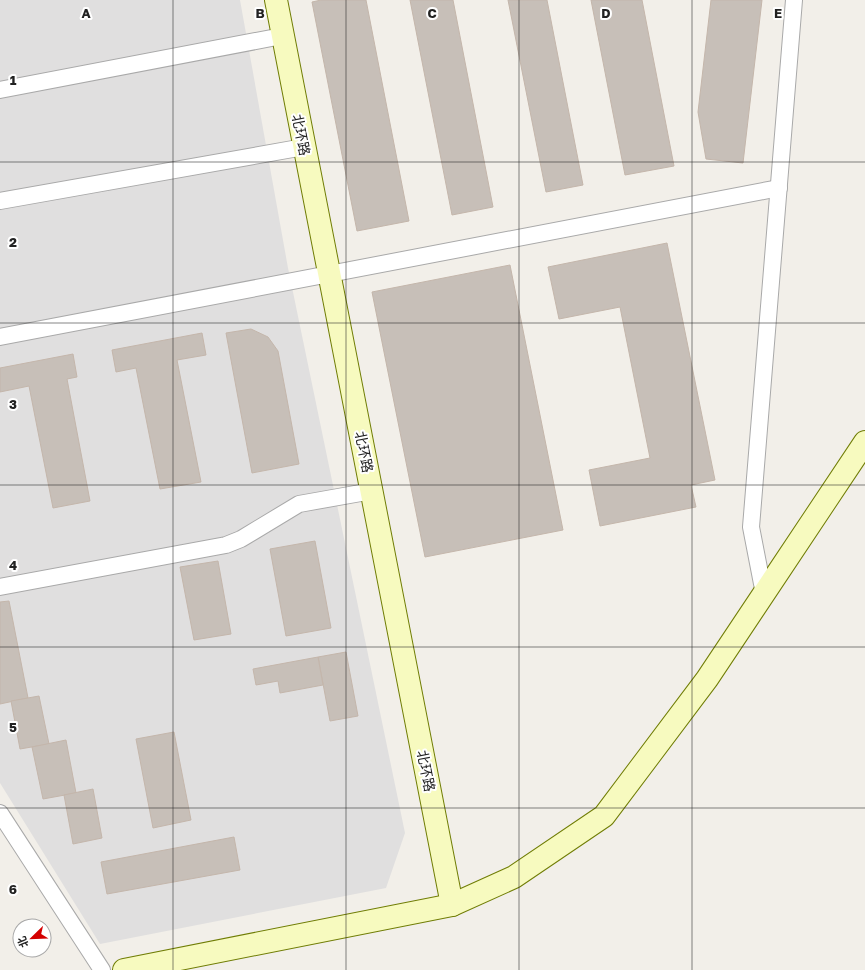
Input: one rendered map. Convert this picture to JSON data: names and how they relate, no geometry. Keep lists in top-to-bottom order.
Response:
{
  "streets": {
    "main road": ["北环路"]
  },
  "north": "bottom left",
  "grid": {
    "columns": [
      "A",
      "B",
      "C",
      "D",
      "E"
    ],
    "rows": [
      "1",
      "2",
      "3",
      "4",
      "5",
      "6"
    ]
  }
}
